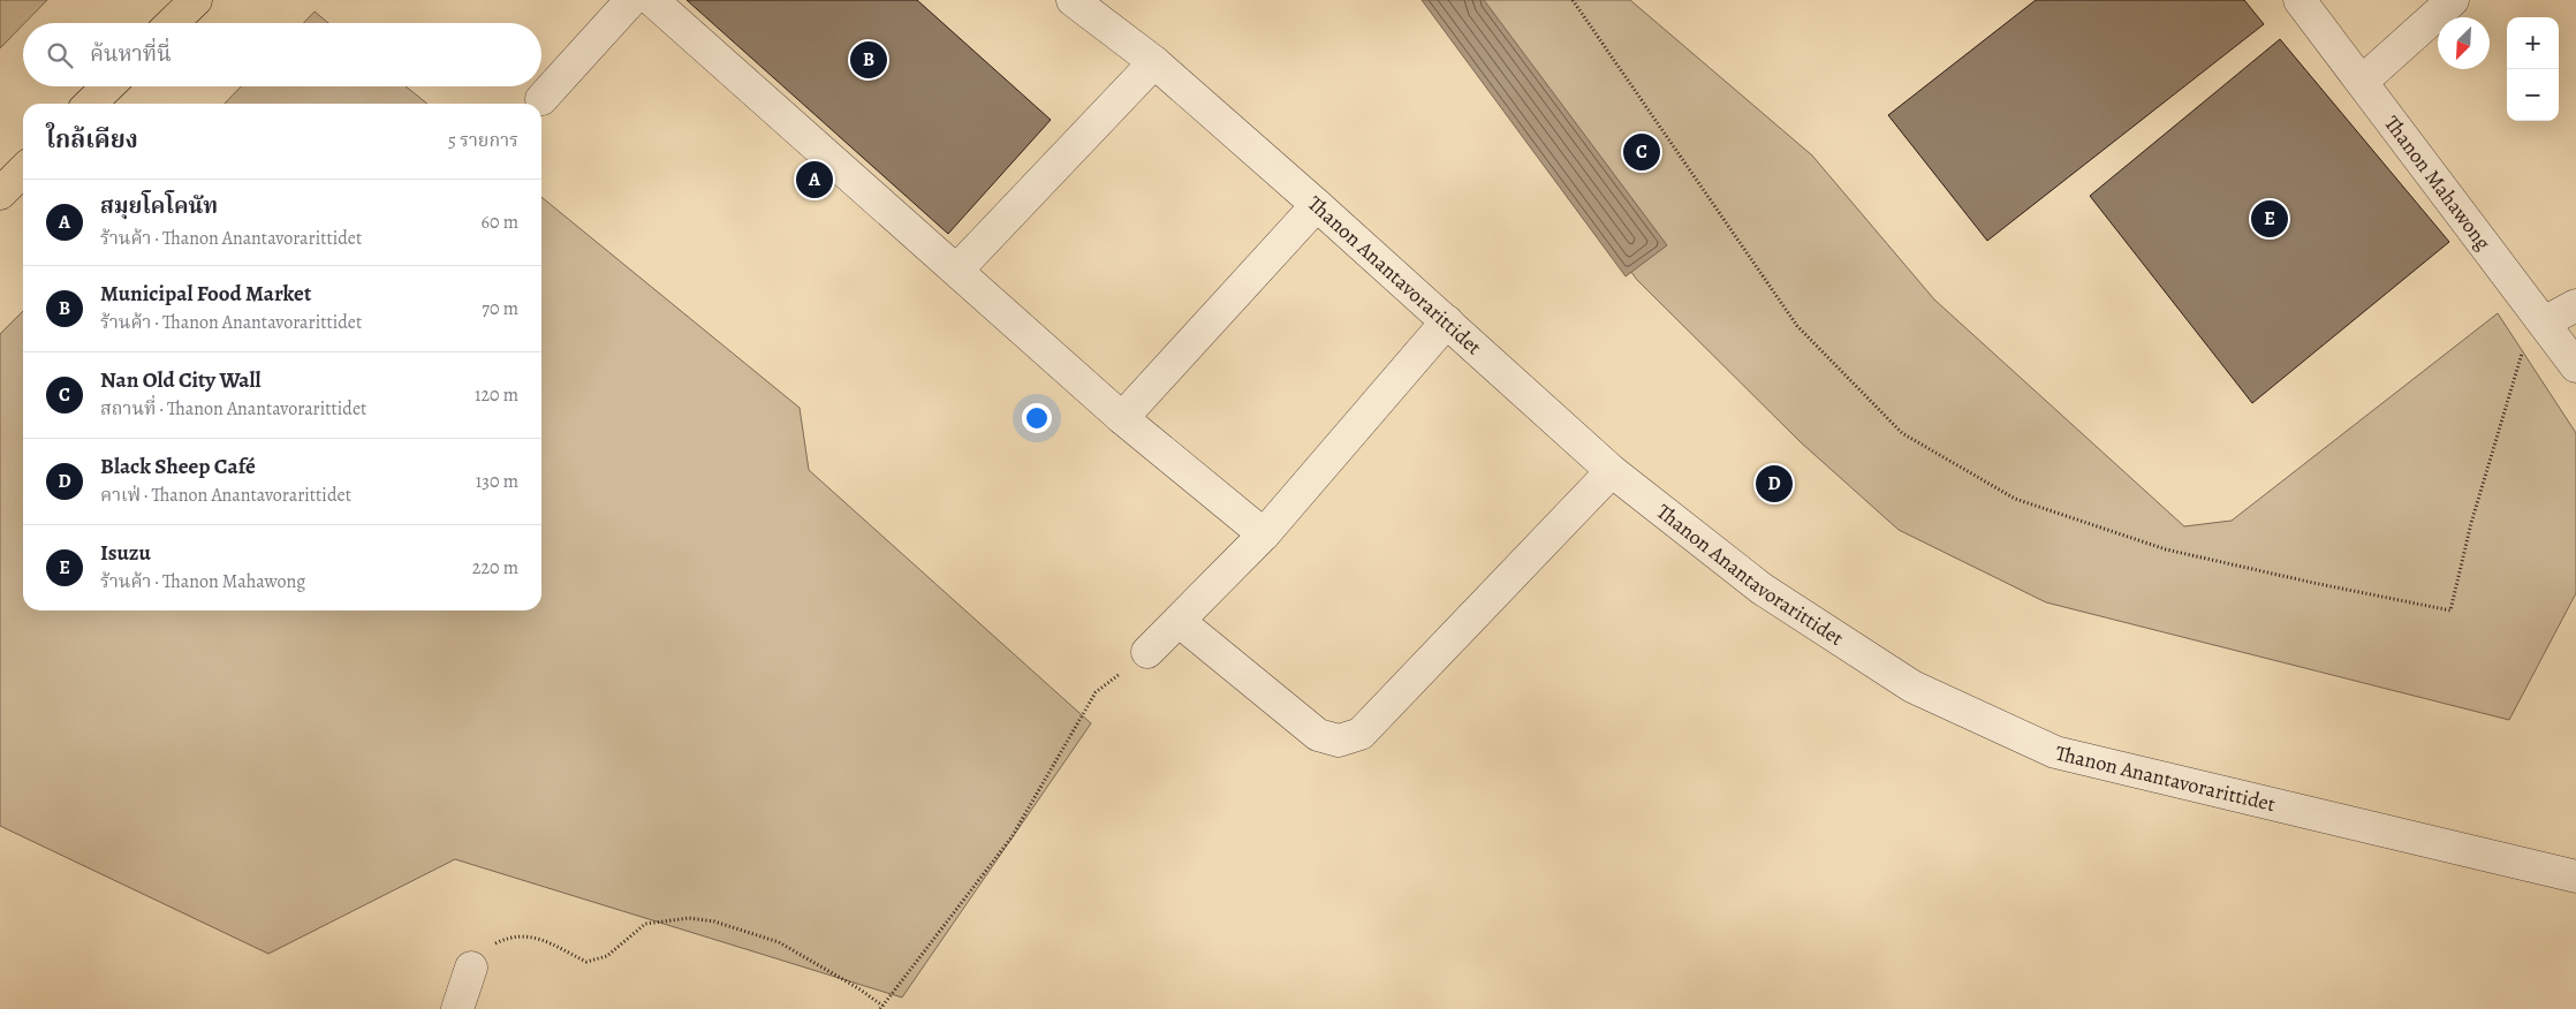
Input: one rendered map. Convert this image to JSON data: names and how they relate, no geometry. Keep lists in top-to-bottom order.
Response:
{
  "streets": {
    "street": ["Thanon Mahawong", "Thanon Anantavorarittidet"]
  },
  "north": "bottom left",
  "page": {
    "map_buttons": ["+", "−"],
    "search": "ค้นหาที่นี่",
    "pins": [
      "B",
      "C",
      "A",
      "E",
      "D"
    ],
    "heading": ["ใกล้เคียง", "5 รายการ"],
    "list": [
      {
        "mark": "A",
        "name": "สมุยโคโคนัท",
        "note": "ร้านค้า · Thanon Anantavorarittidet",
        "value": "60 m"
      },
      {
        "mark": "B",
        "name": "Municipal Food Market",
        "note": "ร้านค้า · Thanon Anantavorarittidet",
        "value": "70 m"
      },
      {
        "mark": "C",
        "name": "Nan Old City Wall",
        "note": "สถานที่ · Thanon Anantavorarittidet",
        "value": "120 m"
      },
      {
        "mark": "D",
        "name": "Black Sheep Café",
        "note": "คาเฟ่ · Thanon Anantavorarittidet",
        "value": "130 m"
      },
      {
        "mark": "E",
        "name": "Isuzu",
        "note": "ร้านค้า · Thanon Mahawong",
        "value": "220 m"
      }
    ]
  }
}
